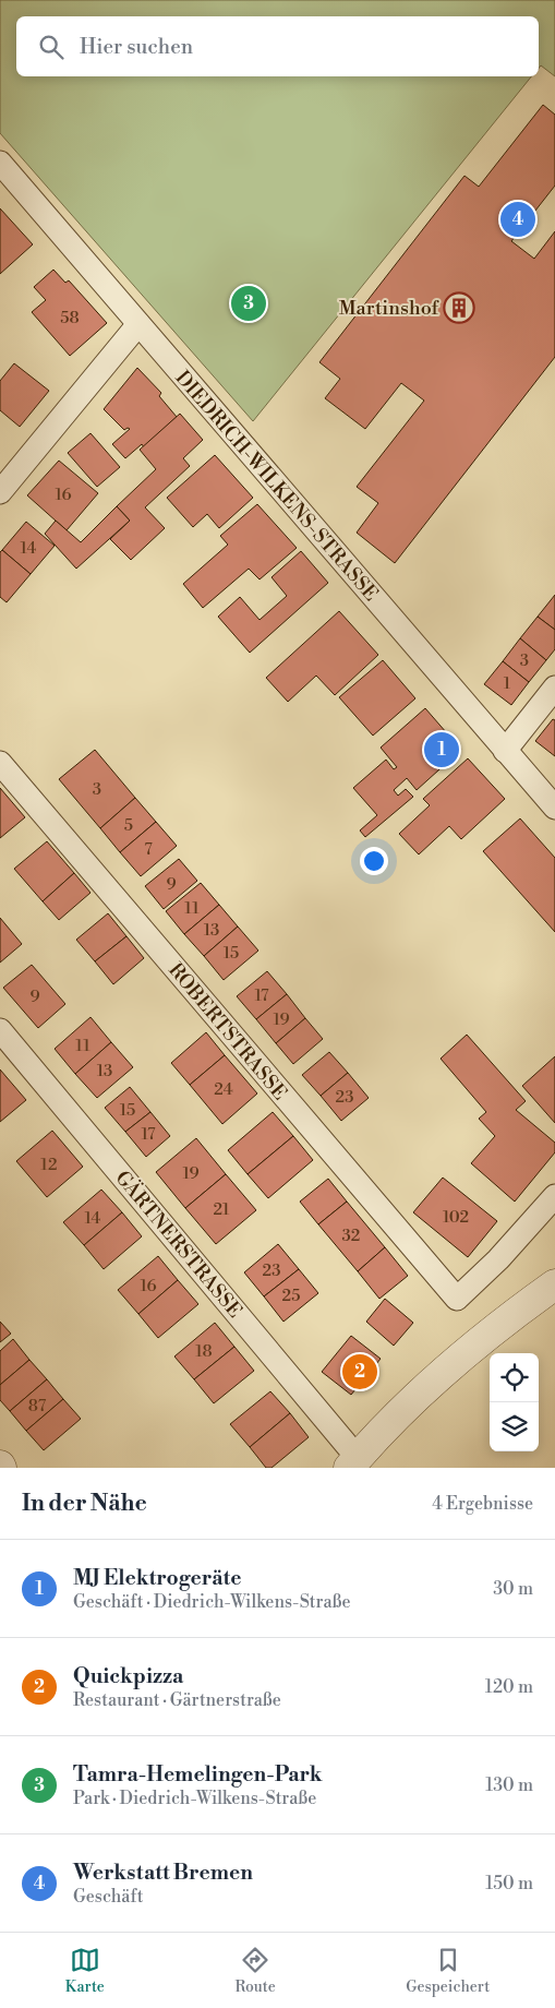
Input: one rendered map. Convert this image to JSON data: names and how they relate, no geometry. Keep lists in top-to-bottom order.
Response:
{
  "streets": {
    "street": ["DIEDRICH-WILKENS-STRASSE", "ROBERTSTRASSE", "GÄRTNERSTRASSE"]
  },
  "places": {
    "building": ["Martinshof"]
  },
  "house_numbers": [
    "58",
    "16",
    "14",
    "3",
    "1",
    "3",
    "5",
    "7",
    "9",
    "11",
    "13",
    "15",
    "17",
    "9",
    "19",
    "11",
    "13",
    "24",
    "23",
    "15",
    "17",
    "12",
    "19",
    "21",
    "102",
    "14",
    "32",
    "23",
    "16",
    "25",
    "18",
    "87"
  ],
  "page": {
    "search": "Hier suchen",
    "pins": [
      "4",
      "3",
      "1",
      "2"
    ],
    "heading": ["In der Nähe", "4 Ergebnisse"],
    "list": [
      {
        "mark": "1",
        "name": "MJ Elektrogeräte",
        "note": "Geschäft · Diedrich-Wilkens-Straße",
        "value": "30 m"
      },
      {
        "mark": "2",
        "name": "Quickpizza",
        "note": "Restaurant · Gärtnerstraße",
        "value": "120 m"
      },
      {
        "mark": "3",
        "name": "Tamra-Hemelingen-Park",
        "note": "Park · Diedrich-Wilkens-Straße",
        "value": "130 m"
      },
      {
        "mark": "4",
        "name": "Werkstatt Bremen",
        "note": "Geschäft",
        "value": "150 m"
      }
    ],
    "nav": ["Karte", "Route", "Gespeichert"]
  }
}
